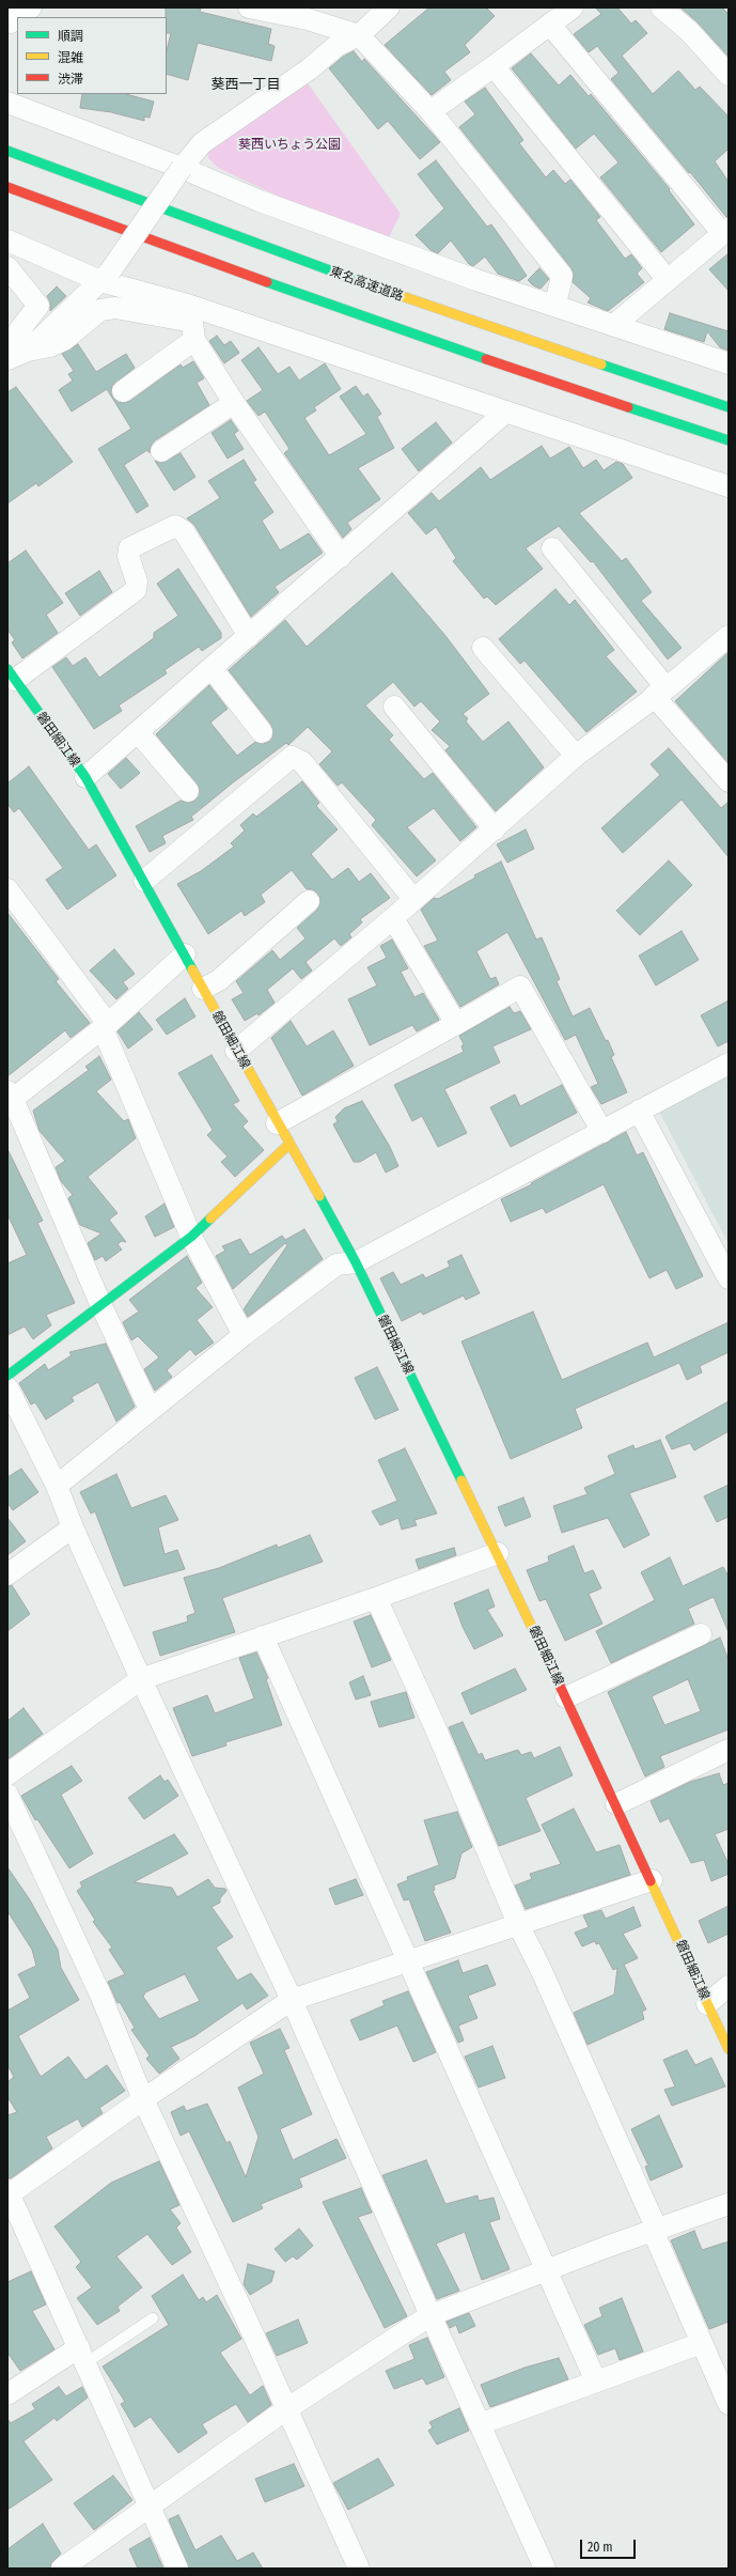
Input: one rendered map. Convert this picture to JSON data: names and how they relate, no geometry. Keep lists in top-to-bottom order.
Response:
{
  "streets": {
    "main road": ["東名高速道路", "磐田細江線"]
  },
  "districts": ["葵西一丁目"],
  "parks": ["葵西いちょう公園"],
  "legend": ["順調", "混雑", "渋滞"],
  "scale_bar": "20 m"
}
